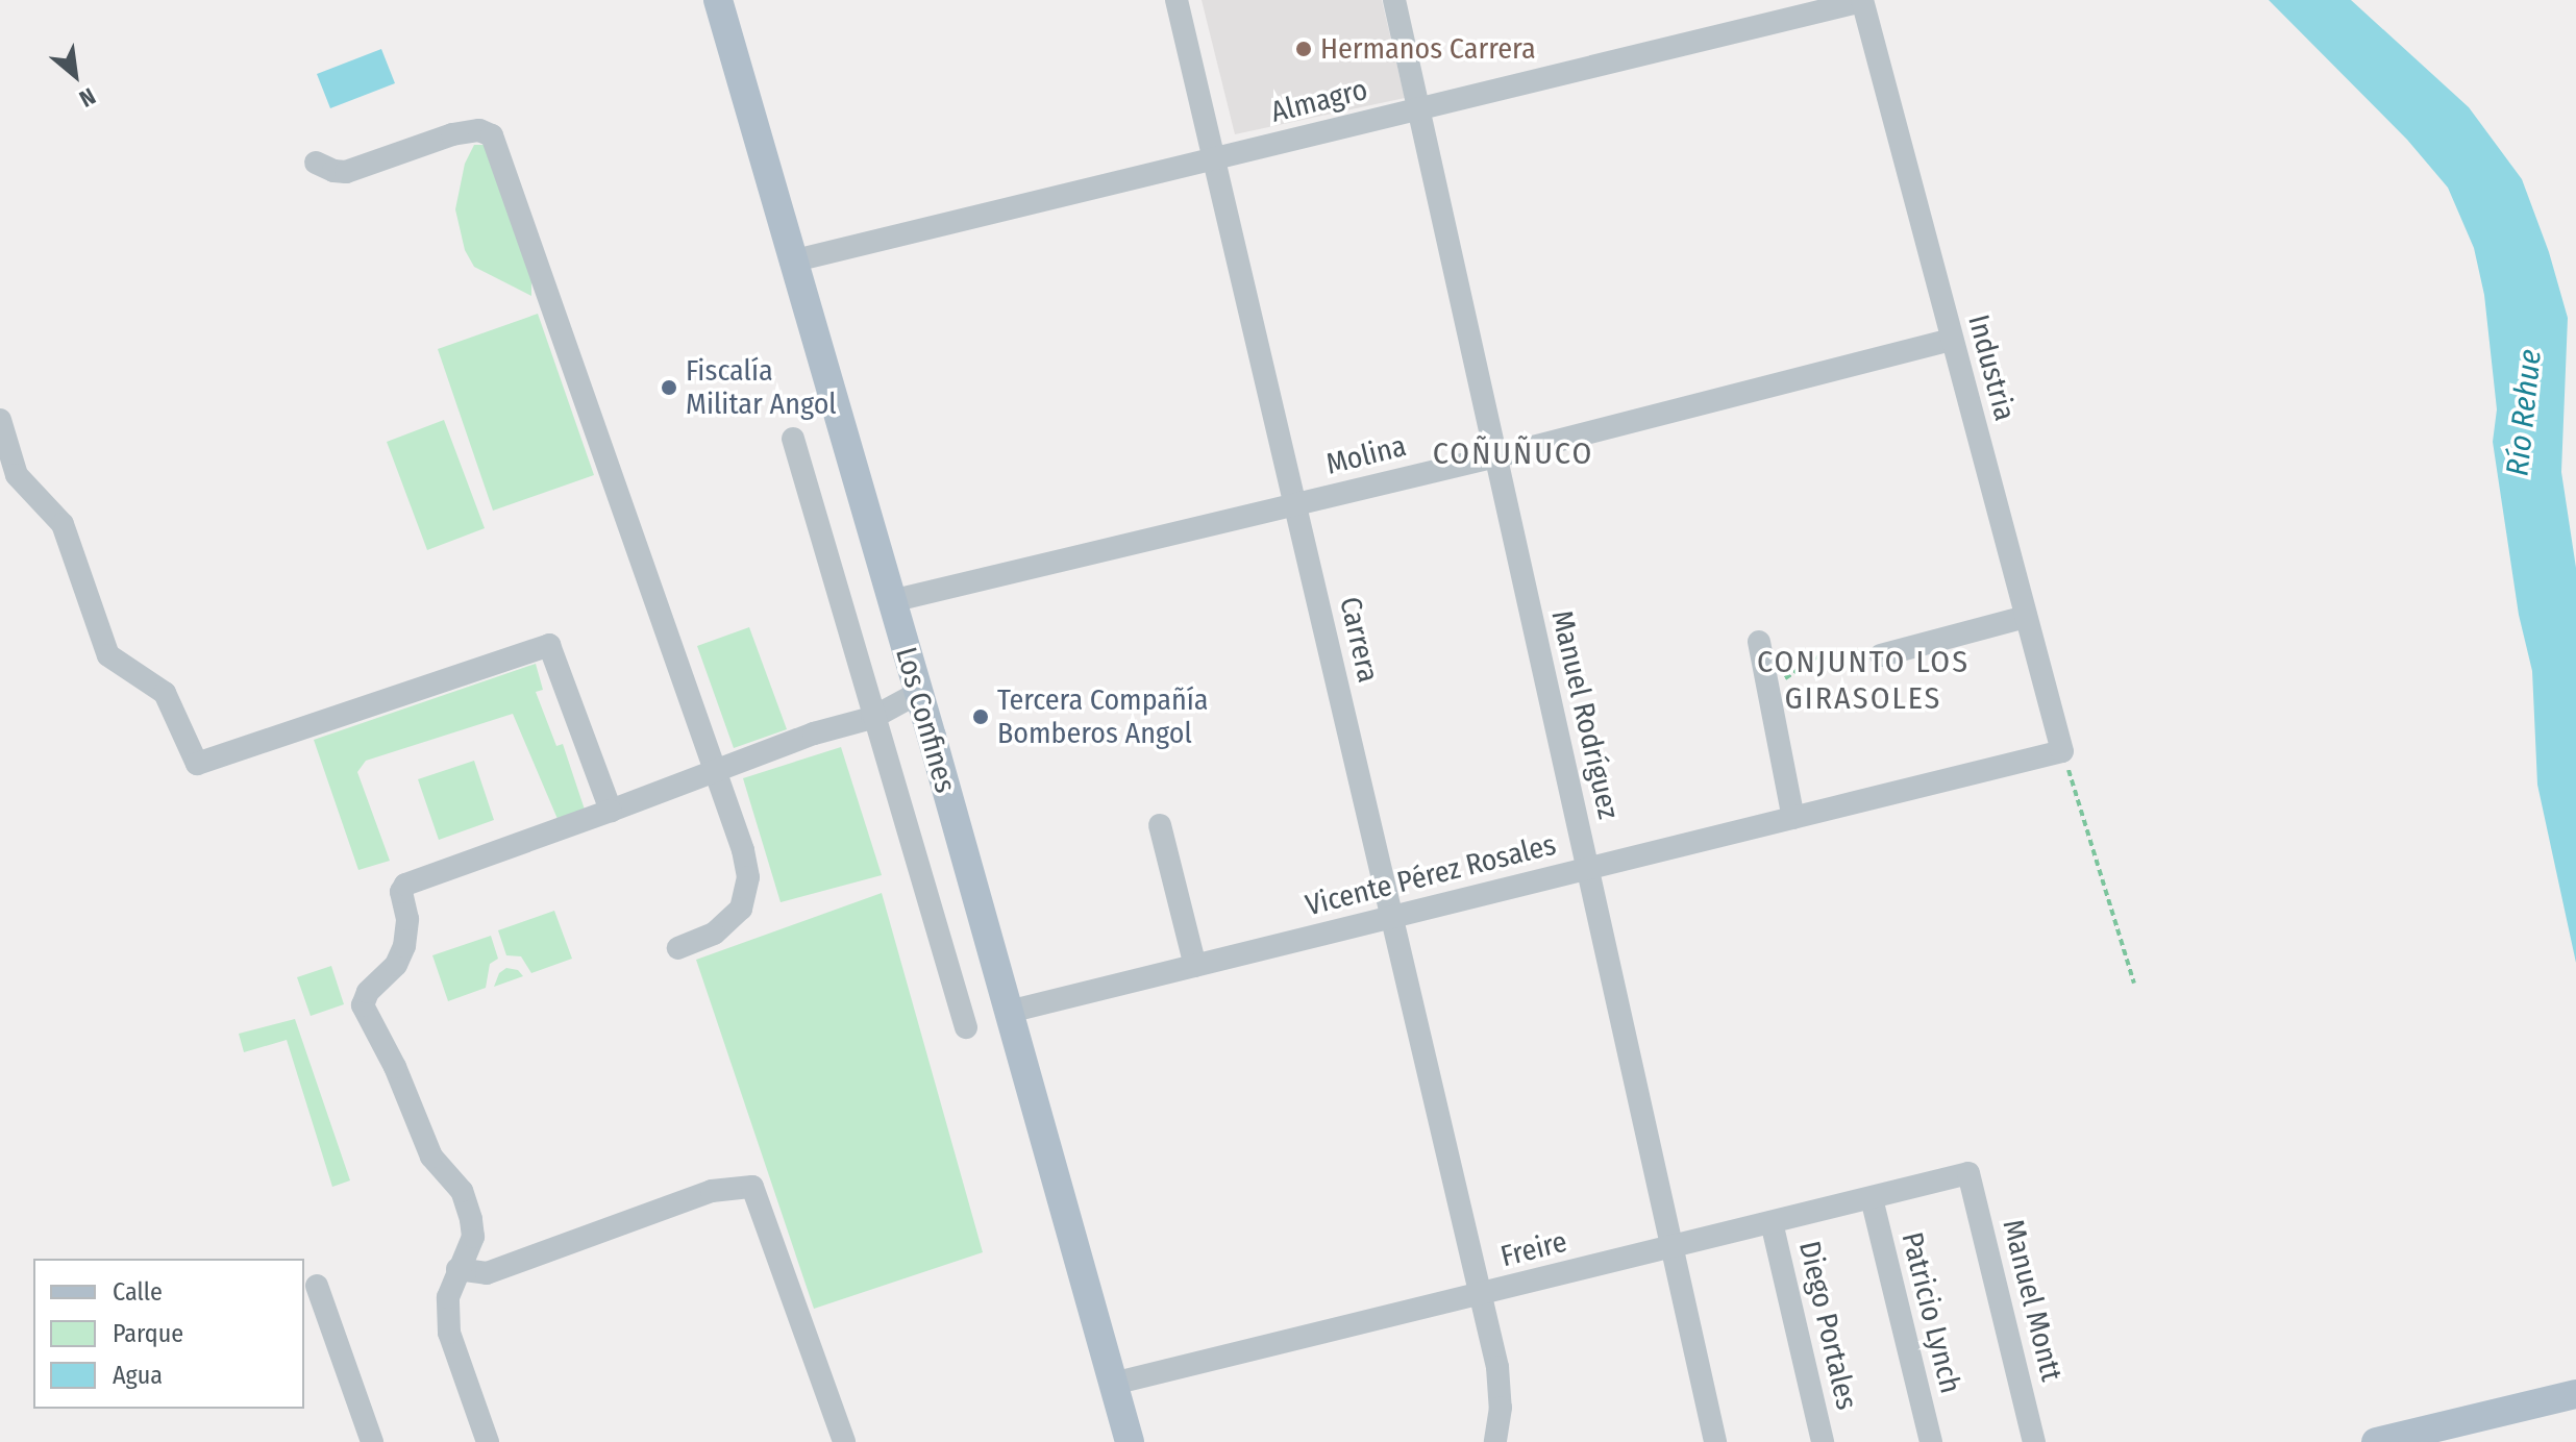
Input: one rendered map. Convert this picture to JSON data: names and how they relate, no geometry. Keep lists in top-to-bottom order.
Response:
{
  "streets": {
    "main road": ["Los Confines"],
    "street": [
      "Almagro",
      "Industria",
      "Molina",
      "Carrera",
      "Manuel Rodríguez",
      "Vicente Pérez Rosales",
      "Freire",
      "Manuel Montt",
      "Patricio Lynch",
      "Diego Portales"
    ]
  },
  "crossings": [
    ["Almagro", "Industria"],
    ["Almagro", "Carrera"],
    ["Almagro", "Manuel Rodríguez"],
    ["Almagro", "Los Confines"],
    ["Industria", "Molina"],
    ["Industria", "Vicente Pérez Rosales"],
    ["Molina", "Carrera"],
    ["Molina", "Manuel Rodríguez"],
    ["Molina", "Los Confines"],
    ["Carrera", "Vicente Pérez Rosales"],
    ["Carrera", "Freire"],
    ["Manuel Rodríguez", "Vicente Pérez Rosales"],
    ["Manuel Rodríguez", "Freire"],
    ["Los Confines", "Vicente Pérez Rosales"],
    ["Los Confines", "Freire"],
    ["Freire", "Manuel Montt"],
    ["Freire", "Patricio Lynch"],
    ["Freire", "Diego Portales"]
  ],
  "districts": ["COÑUÑUCO", "CONJUNTO LOS GIRASOLES"],
  "water": ["Río Rehue"],
  "places": ["Hermanos Carrera", "Fiscalía Militar Angol", "Tercera Compañía Bomberos Angol"],
  "legend": ["Calle", "Parque", "Agua"],
  "north": "bottom right"
}
